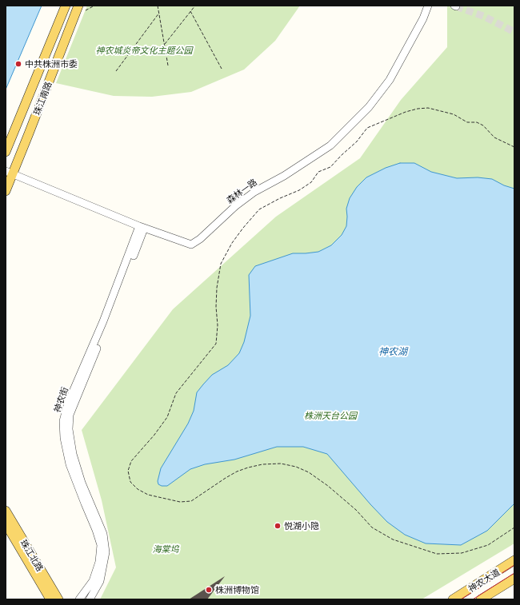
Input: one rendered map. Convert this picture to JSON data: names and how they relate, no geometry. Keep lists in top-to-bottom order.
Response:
{
  "streets": {
    "main road": ["珠江南路", "珠江北路", "神农大道"],
    "street": ["森林一路", "神农街"]
  },
  "crossings": [
    ["珠江南路", "森林一路"],
    ["森林一路", "神农街"]
  ],
  "water": ["神农湖"],
  "parks": ["神农城炎帝文化主题公园", "株洲天台公园", "海棠坞"],
  "places": ["中共株洲市委", "悦湖小隐", "株洲博物馆"]
}
